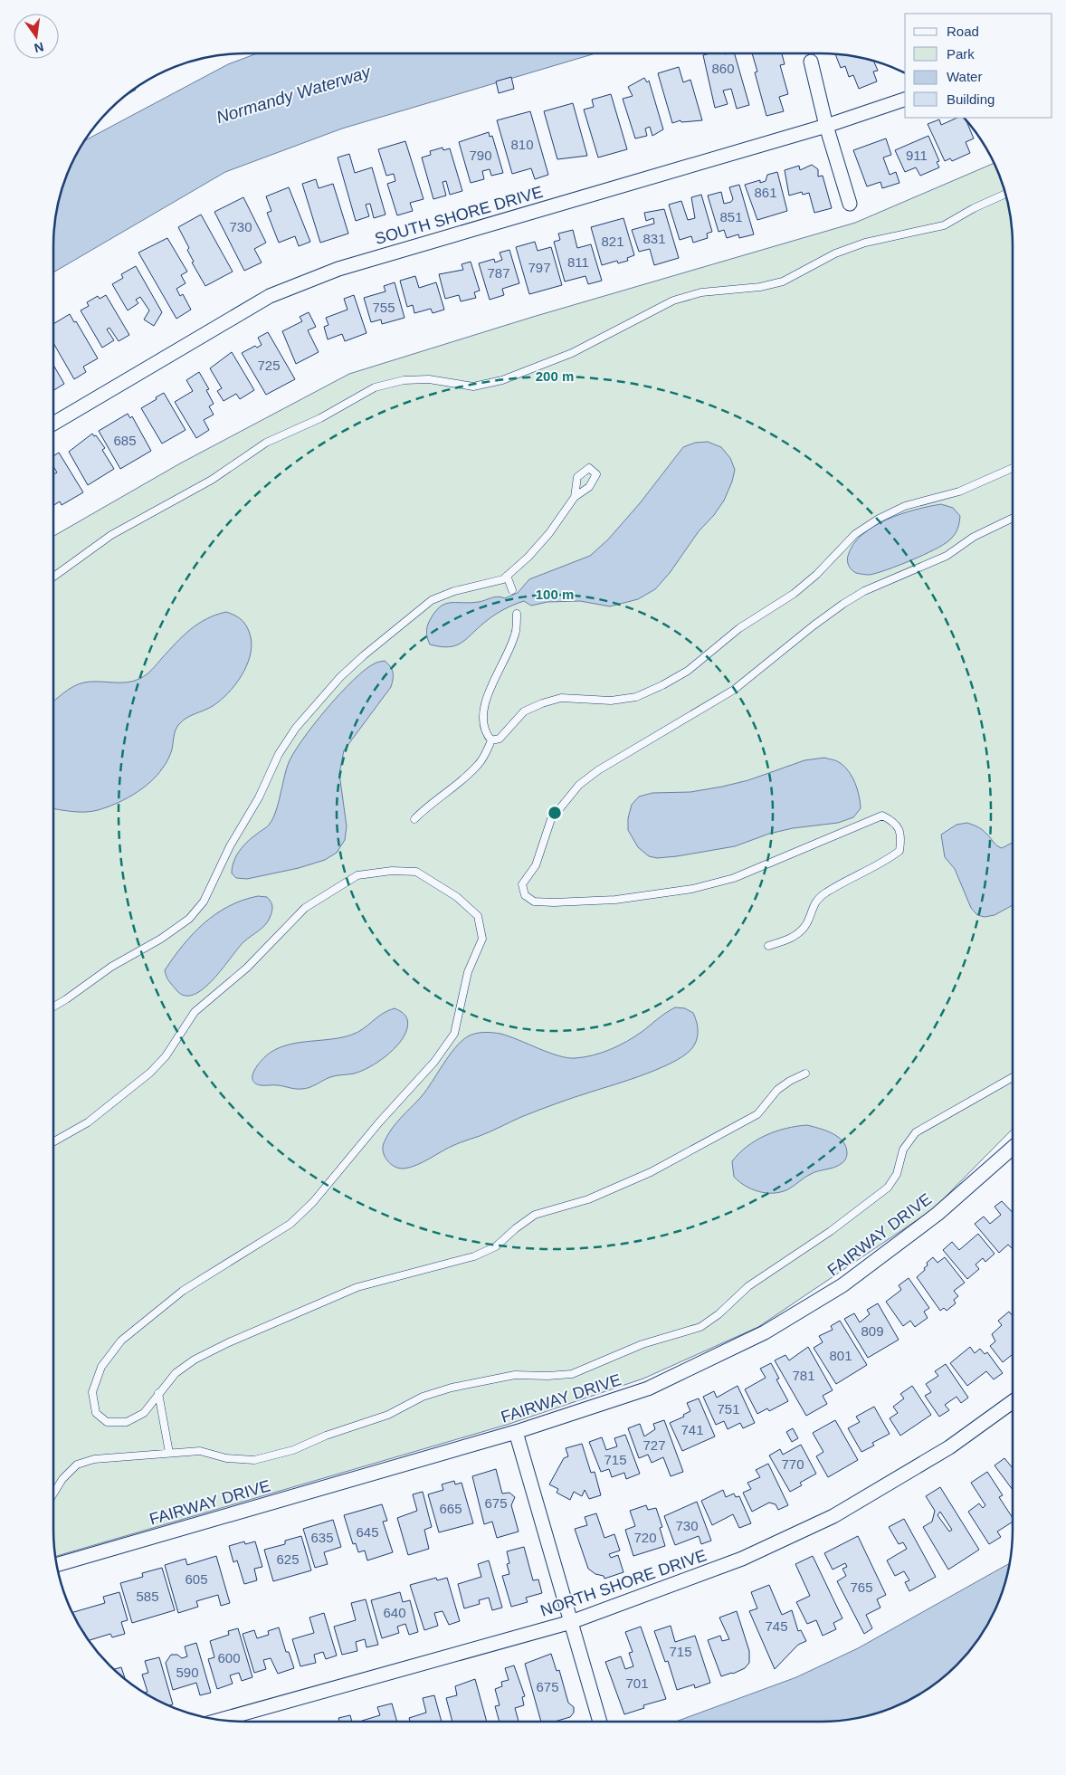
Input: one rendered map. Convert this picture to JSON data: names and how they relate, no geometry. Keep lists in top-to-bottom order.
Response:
{
  "streets": {
    "street": ["SOUTH SHORE DRIVE", "FAIRWAY DRIVE", "NORTH SHORE DRIVE"]
  },
  "water": ["Normandy Waterway"],
  "house_numbers": [
    "860",
    "810",
    "790",
    "911",
    "861",
    "851",
    "730",
    "831",
    "821",
    "811",
    "797",
    "787",
    "755",
    "725",
    "685",
    "809",
    "801",
    "781",
    "751",
    "741",
    "727",
    "715",
    "770",
    "675",
    "665",
    "730",
    "645",
    "635",
    "720",
    "625",
    "605",
    "765",
    "585",
    "640",
    "745",
    "715",
    "600",
    "590",
    "701",
    "675"
  ],
  "legend": [
    "Road",
    "Park",
    "Water",
    "Building"
  ],
  "north": "bottom",
  "rings": ["200 m", "100 m"]
}
